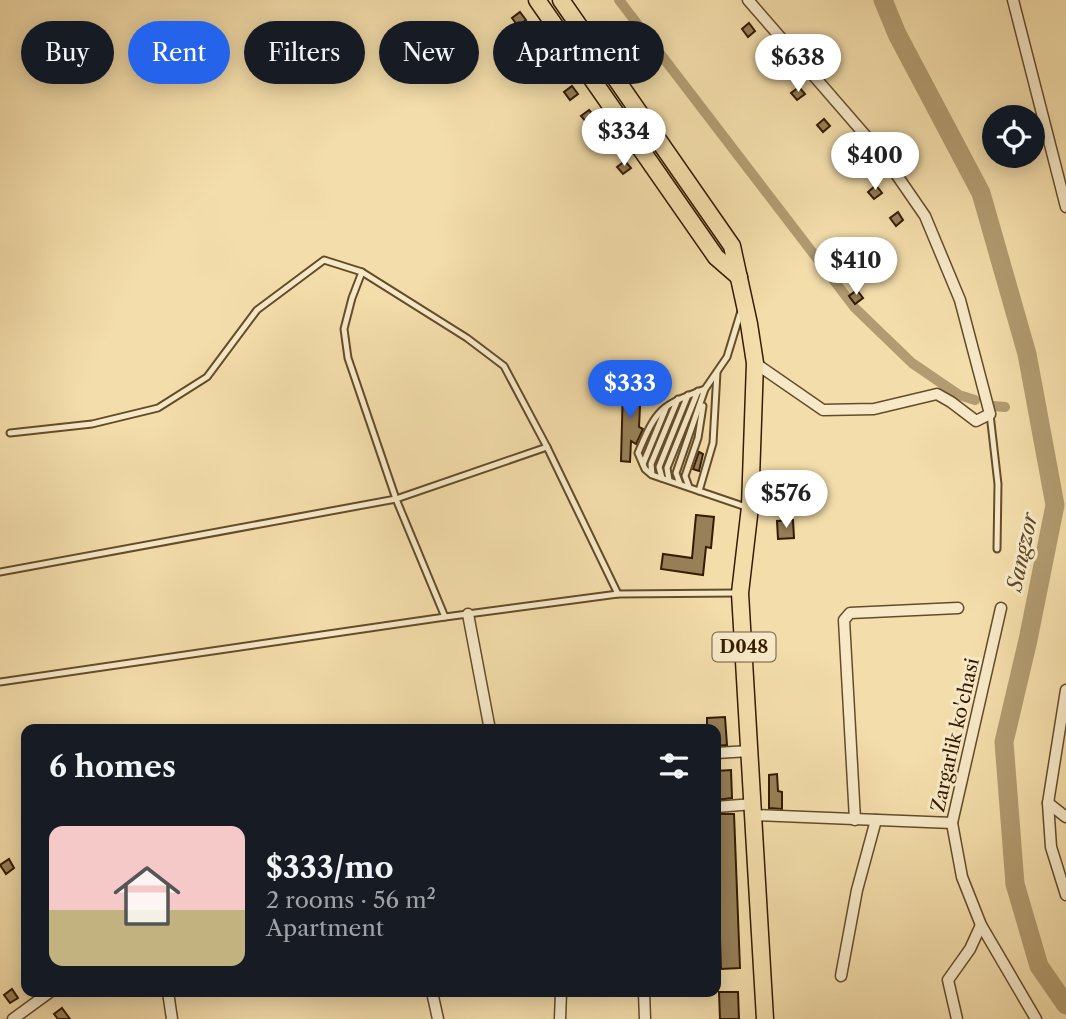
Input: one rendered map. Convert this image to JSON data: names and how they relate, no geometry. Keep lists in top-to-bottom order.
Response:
{
  "streets": {
    "main road": ["D048"],
    "street": ["Zargarlik ko'chasi"]
  },
  "water": ["Sangzor"],
  "page": {
    "chip": [
      "Buy",
      "Rent",
      "Filters",
      "New",
      "Apartment"
    ],
    "price": [
      "$638",
      "$334",
      "$400",
      "$410",
      "$333",
      "$576"
    ],
    "heading": "6 homes",
    "list": [
      {
        "name": "$333/mo",
        "note": "2 rooms · 56 m² · Apartment"
      }
    ]
  }
}
